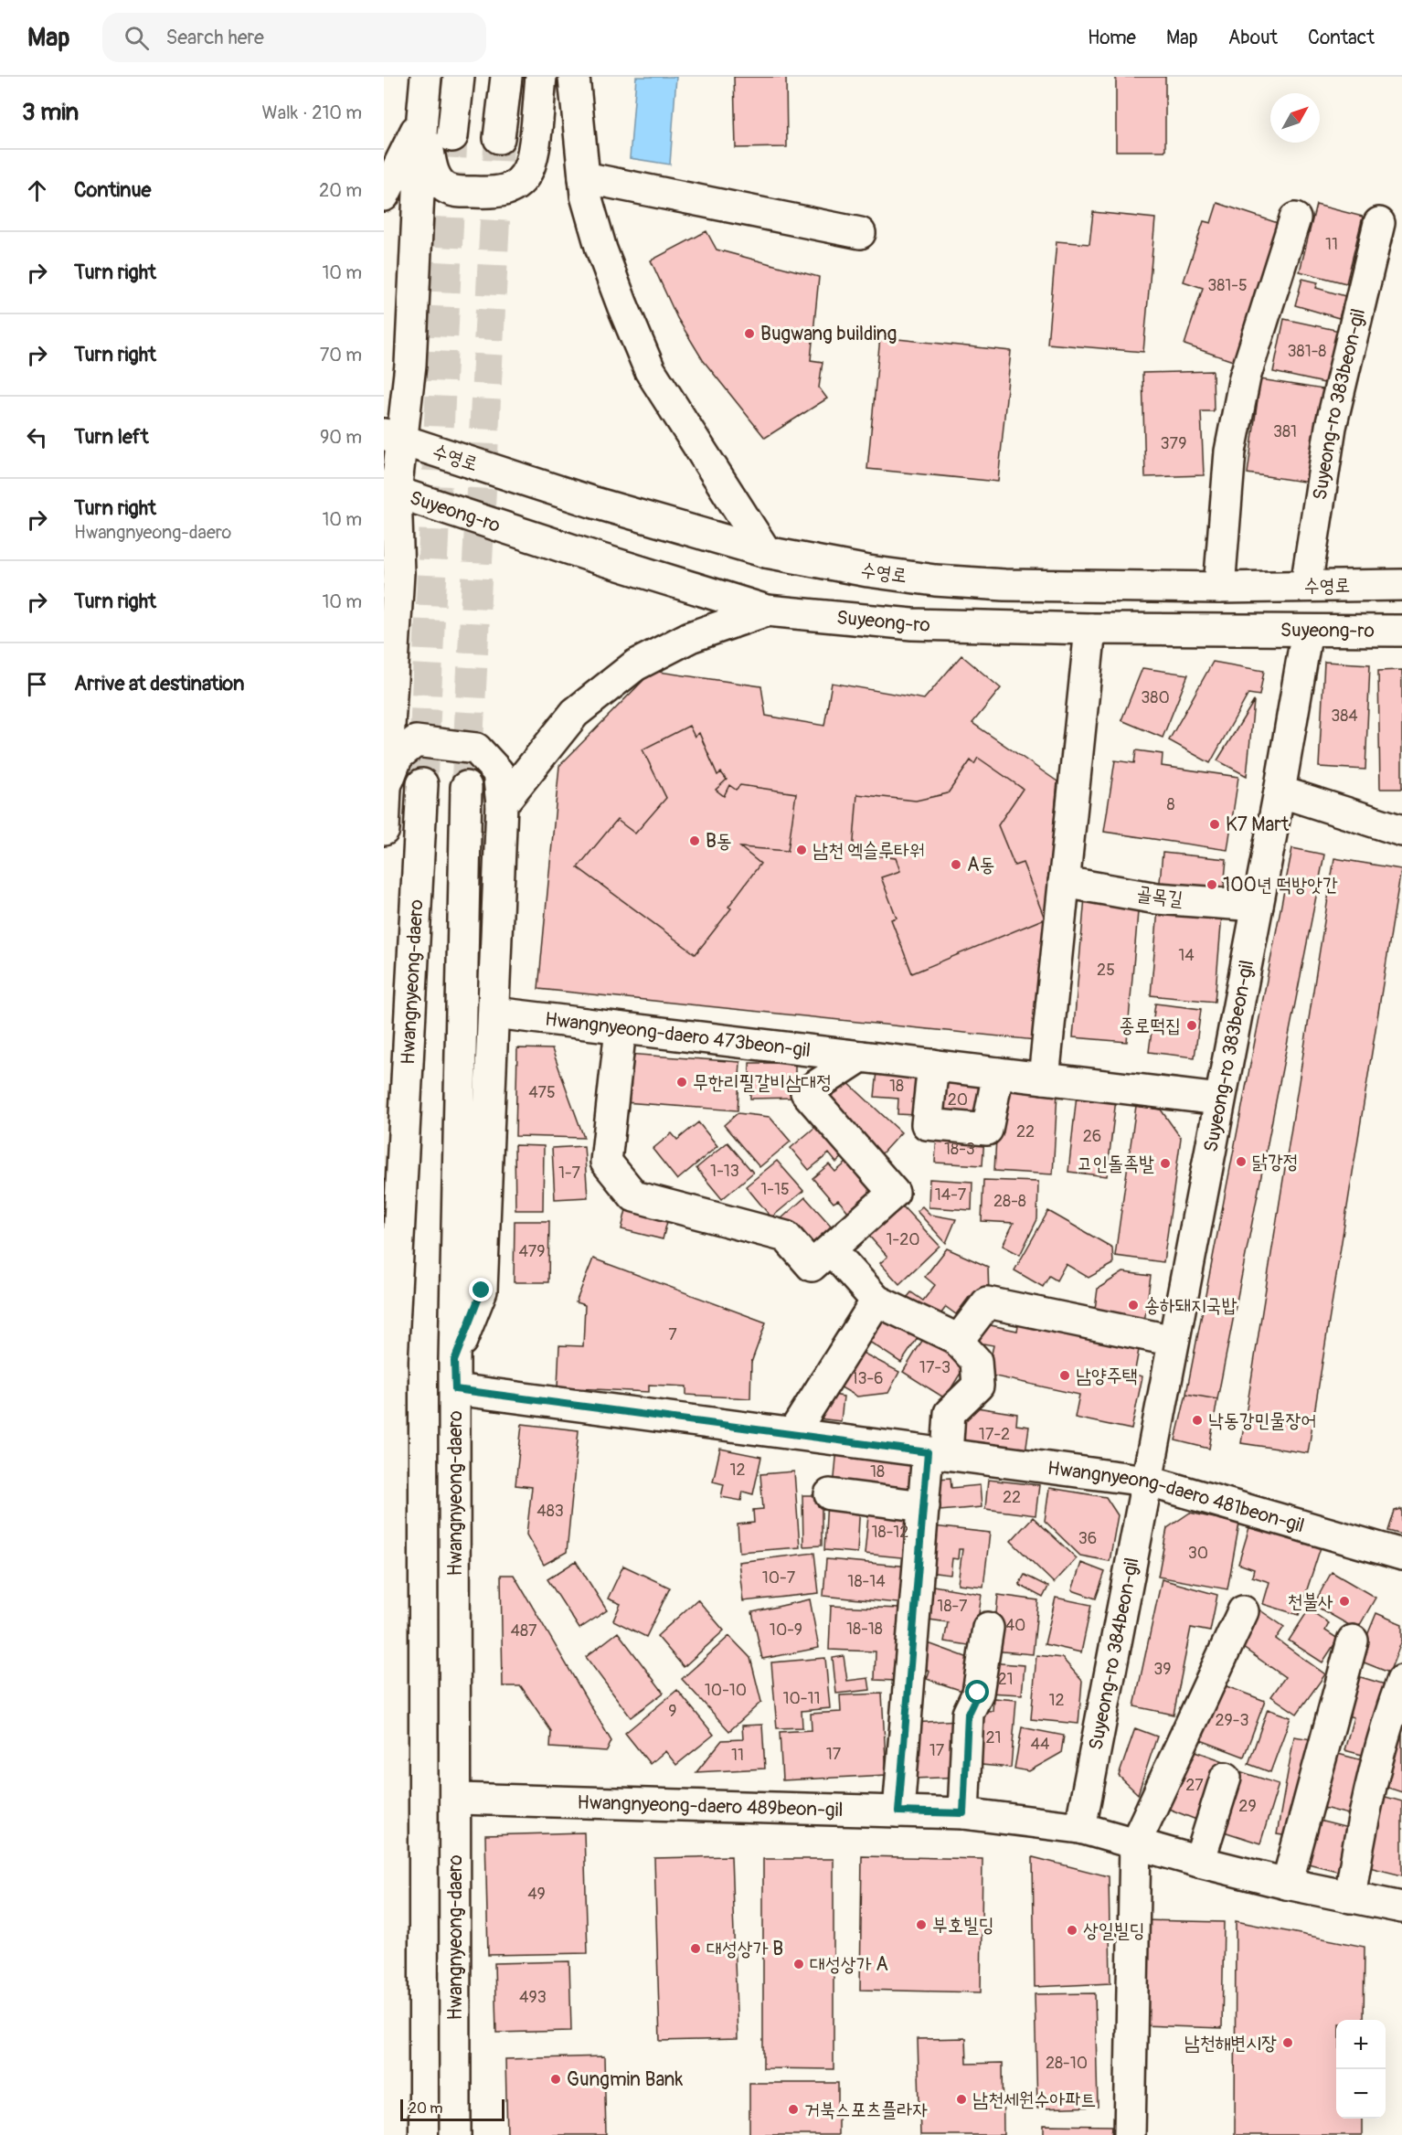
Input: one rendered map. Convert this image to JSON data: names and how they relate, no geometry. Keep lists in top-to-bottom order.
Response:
{
  "streets": {
    "main road": [
      "Suyeong-ro 383beon-gil",
      "수영로",
      "Suyeong-ro",
      "골목길",
      "Hwangnyeong-daero",
      "Hwangnyeong-daero 473beon-gil",
      "Hwangnyeong-daero 481beon-gil",
      "Suyeong-ro 384beon-gil",
      "Hwangnyeong-daero 489beon-gil"
    ]
  },
  "crossings": [
    ["Suyeong-ro 383beon-gil", "수영로"],
    ["Suyeong-ro 383beon-gil", "Suyeong-ro"],
    ["Suyeong-ro 383beon-gil", "골목길"],
    ["Suyeong-ro 383beon-gil", "Hwangnyeong-daero 473beon-gil"],
    ["Suyeong-ro 383beon-gil", "Hwangnyeong-daero 481beon-gil"],
    ["Suyeong-ro 383beon-gil", "Suyeong-ro 384beon-gil"],
    ["Hwangnyeong-daero", "Hwangnyeong-daero 481beon-gil"],
    ["Hwangnyeong-daero", "Hwangnyeong-daero 489beon-gil"],
    ["Hwangnyeong-daero 481beon-gil", "Suyeong-ro 384beon-gil"],
    ["Suyeong-ro 384beon-gil", "Hwangnyeong-daero 489beon-gil"]
  ],
  "places": [
    "Bugwang building",
    "K7 Mart",
    "B동",
    "남천 엑슬루타워",
    "A동",
    "100년 떡방앗간",
    "종로떡집",
    "무한리필갈비삼대정",
    "닭강정",
    "고인돌족발",
    "송하돼지국밥",
    "남양주택",
    "낙동강민물장어",
    "천불사",
    "부호빌딩",
    "상일빌딩",
    "대성상가 B",
    "대성상가 A",
    "남천해변시장",
    "Gungmin Bank",
    "남천세원수아파트",
    "거북스포츠플라자"
  ],
  "house_numbers": [
    "11",
    "381-5",
    "381-8",
    "381",
    "379",
    "380",
    "384",
    "8",
    "14",
    "25",
    "18",
    "475",
    "20",
    "22",
    "26",
    "18-3",
    "1-13",
    "1-7",
    "1-15",
    "14-7",
    "28-8",
    "1-20",
    "479",
    "7",
    "17-3",
    "13-6",
    "17-2",
    "12",
    "18",
    "22",
    "483",
    "18-12",
    "36",
    "30",
    "10-7",
    "18-14",
    "18-7",
    "40",
    "18-18",
    "10-9",
    "487",
    "39",
    "21",
    "10-10",
    "10-11",
    "12",
    "9",
    "29-3",
    "21",
    "44",
    "17",
    "17",
    "11",
    "27",
    "29",
    "49",
    "493",
    "28-10"
  ],
  "scale_bar": "20 m",
  "north": "top right",
  "page": {
    "header": "Map",
    "search": "Search here",
    "nav": [
      "Home",
      "Map",
      "About",
      "Contact"
    ],
    "heading": ["3 min", "Walk · 210 m"],
    "list": [
      ["Continue", "20 m"],
      ["Turn right", "10 m"],
      ["Turn right", "70 m"],
      ["Turn left", "90 m"],
      ["Turn right", "Hwangnyeong-daero", "10 m"],
      ["Turn right", "10 m"],
      "Arrive at destination"
    ],
    "map_buttons": ["+", "−"],
    "scale": "20 m"
  }
}
